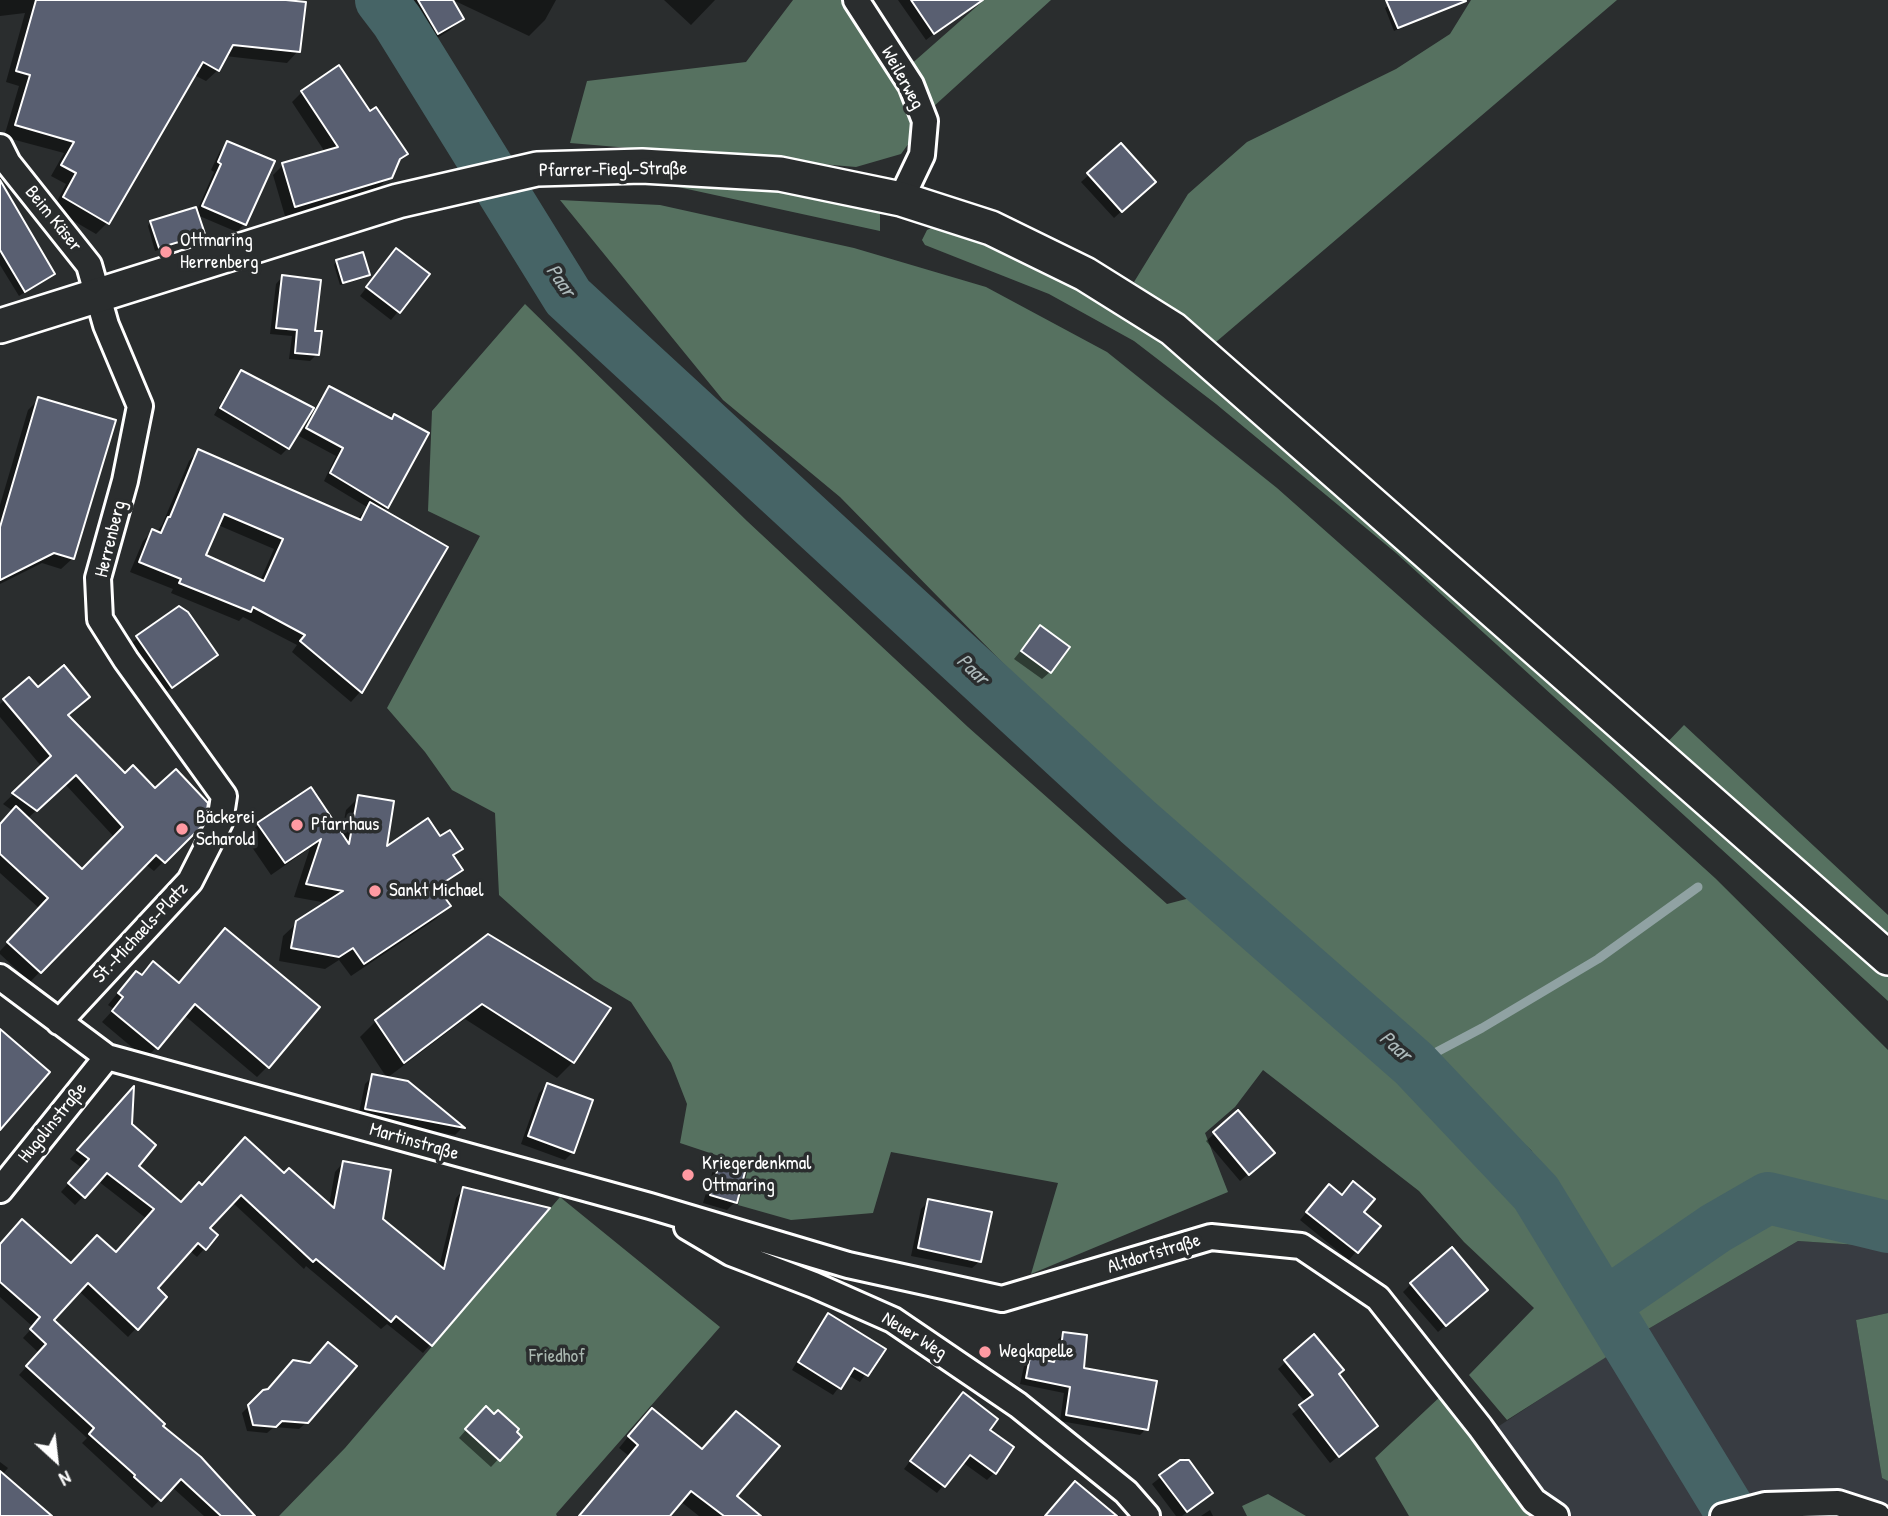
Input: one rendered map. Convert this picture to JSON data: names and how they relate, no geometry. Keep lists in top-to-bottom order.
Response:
{
  "streets": {
    "main road": ["Pfarrer-Fiegl-Straße"],
    "street": [
      "Weilerweg",
      "Beim Käser",
      "Herrenberg",
      "St.-Michaels-Platz",
      "Hugolinstraße",
      "Martinstraße",
      "Altdorfstraße",
      "Neuer Weg"
    ]
  },
  "crossings": [
    ["Weilerweg", "Pfarrer-Fiegl-Straße"],
    ["Pfarrer-Fiegl-Straße", "Beim Käser"],
    ["Pfarrer-Fiegl-Straße", "Herrenberg"],
    ["Beim Käser", "Herrenberg"],
    ["Herrenberg", "St.-Michaels-Platz"],
    ["St.-Michaels-Platz", "Martinstraße"],
    ["Hugolinstraße", "Martinstraße"],
    ["Martinstraße", "Altdorfstraße"],
    ["Martinstraße", "Neuer Weg"]
  ],
  "water": ["Paar"],
  "parks": ["Friedhof"],
  "places": [
    "Ottmaring Herrenberg",
    "Pfarrhaus",
    "Bäckerei Scharold",
    "Sankt Michael",
    "Kriegerdenkmal Ottmaring",
    "Wegkapelle"
  ],
  "north": "bottom right"
}
